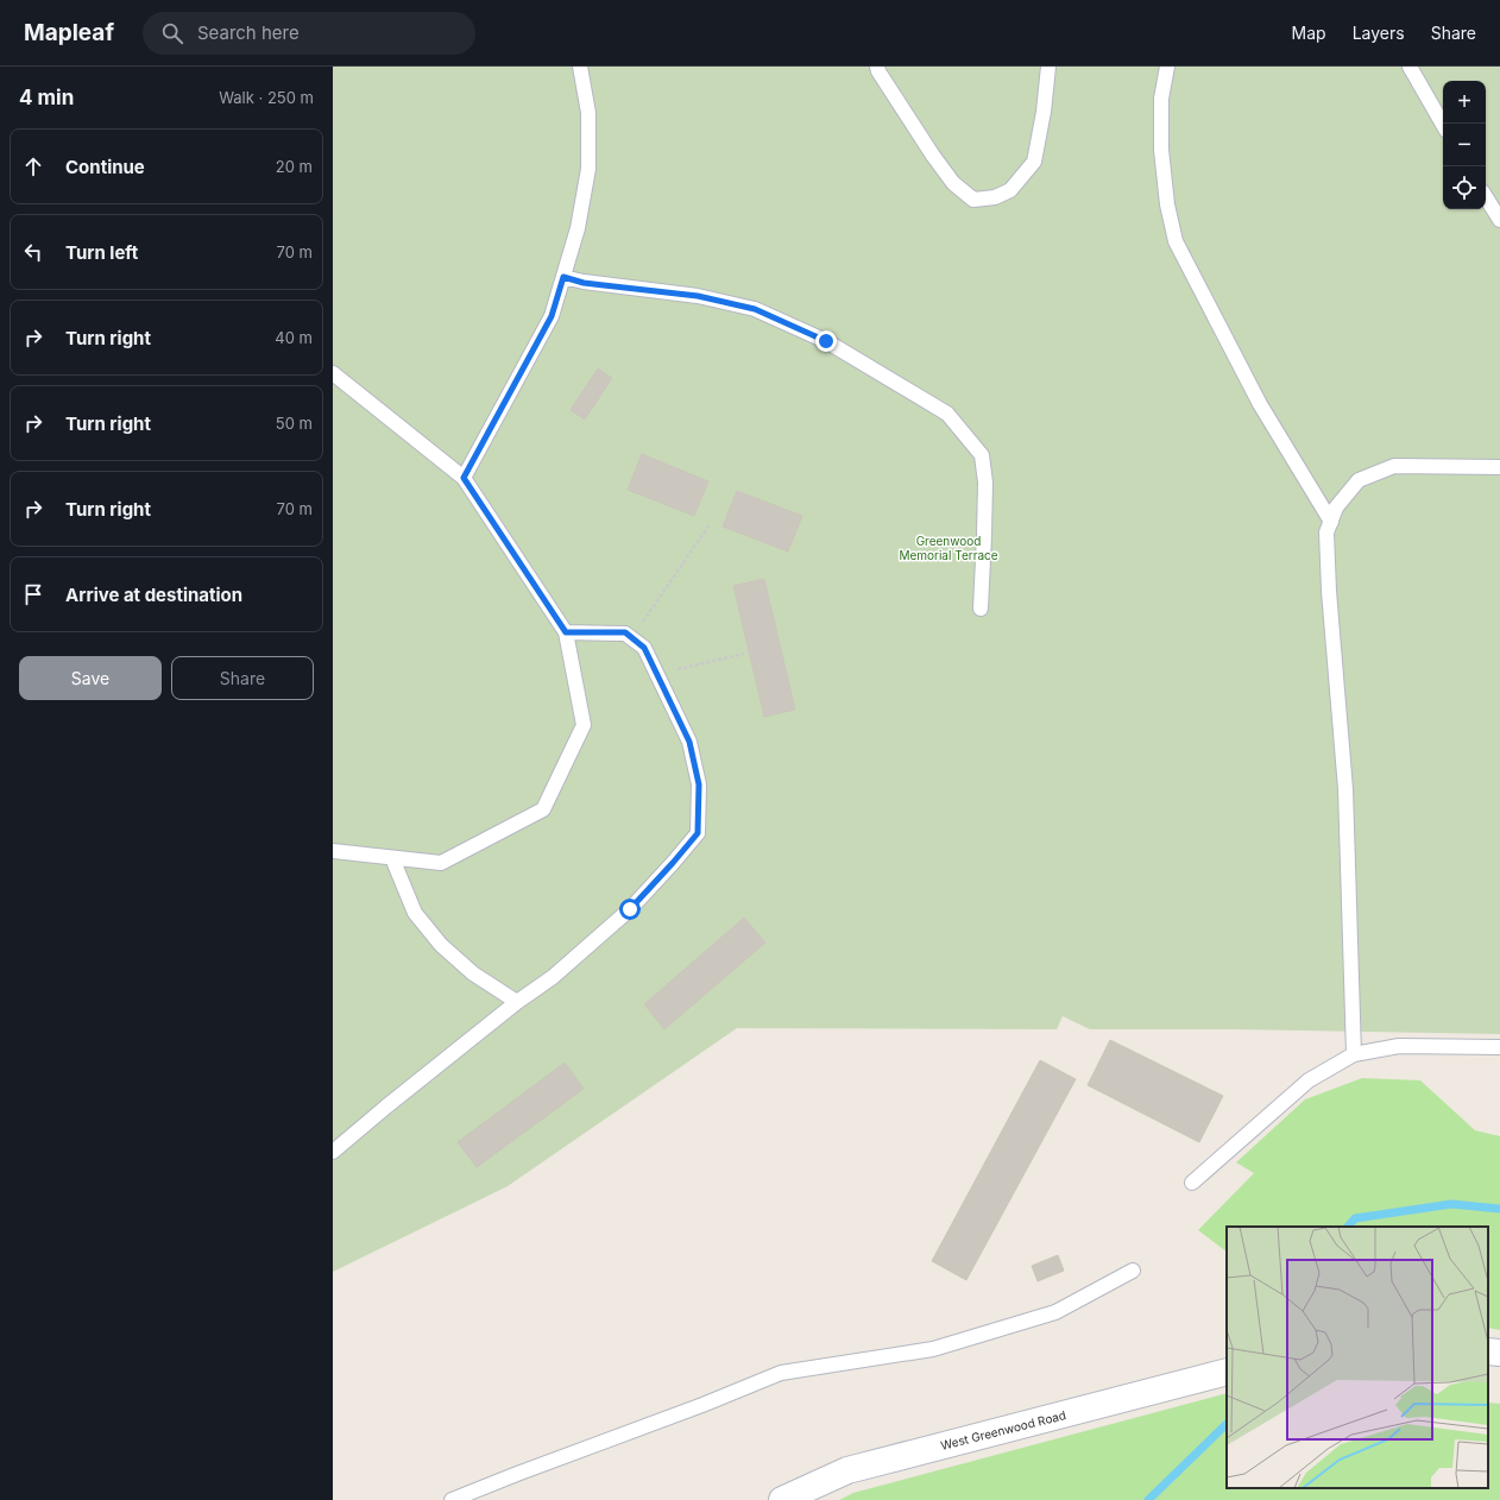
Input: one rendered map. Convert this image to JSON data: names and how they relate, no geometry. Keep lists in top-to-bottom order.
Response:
{
  "streets": {
    "street": ["West Greenwood Road"]
  },
  "parks": ["Greenwood Memorial Terrace"],
  "page": {
    "header": "Mapleaf",
    "search": "Search here",
    "nav": ["Map", "Layers", "Share"],
    "heading": ["4 min", "Walk · 250 m"],
    "map_buttons": ["+", "−"],
    "list": [
      ["Continue", "20 m"],
      ["Turn left", "70 m"],
      ["Turn right", "40 m"],
      ["Turn right", "50 m"],
      ["Turn right", "70 m"],
      "Arrive at destination"
    ],
    "buttons": ["Save", "Share"]
  }
}
